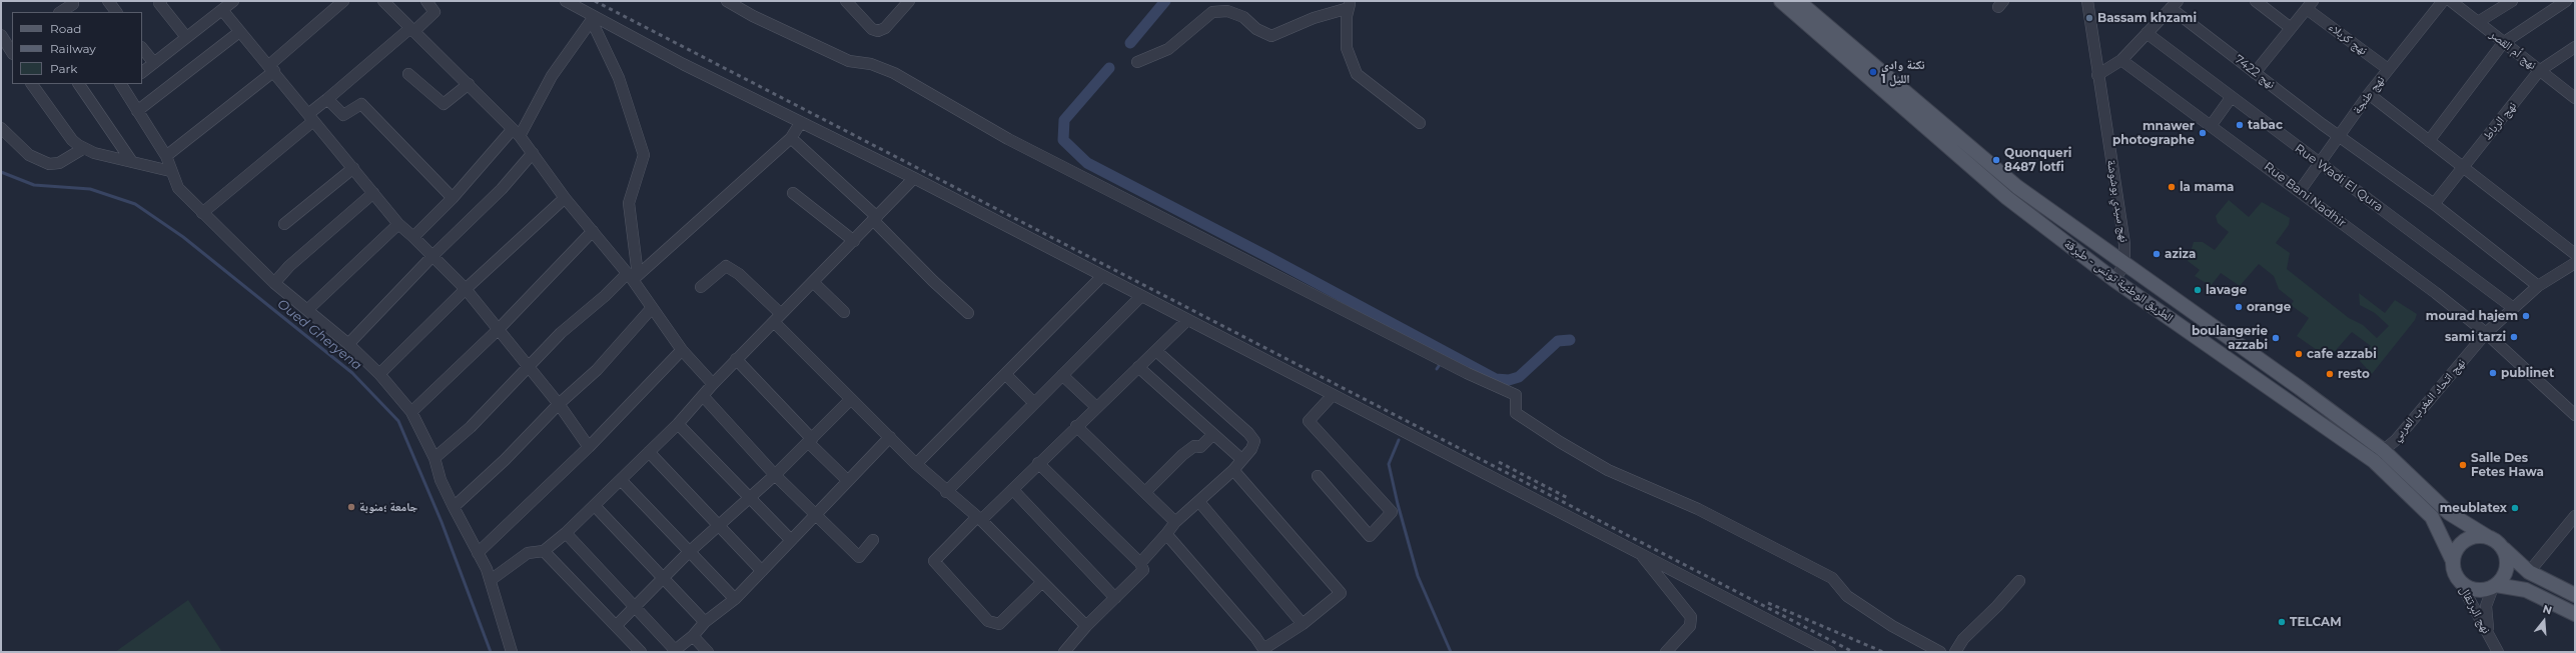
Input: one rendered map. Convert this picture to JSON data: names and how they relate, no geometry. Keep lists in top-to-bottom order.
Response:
{
  "streets": {
    "main road": ["الطريق الوطنية تونس - طبرقة"],
    "street": [
      "نهج كربلاء",
      "نهج أم القصر",
      "نهج 7422",
      "نهج طنجة",
      "نهج الرباط",
      "Rue Wadi El Qura",
      "Rue Bani Nadhir",
      "نهج سيدي بوشوشة",
      "نهج اتحاد المغرب العربي",
      "نهج البرتقال"
    ]
  },
  "crossings": [
    ["نهج كربلاء", "نهج طنجة"],
    ["نهج أم القصر", "نهج الرباط"],
    ["نهج 7422", "نهج طنجة"],
    ["نهج 7422", "نهج الرباط"],
    ["نهج 7422", "نهج اتحاد المغرب العربي"],
    ["نهج طنجة", "Rue Wadi El Qura"],
    ["نهج طنجة", "Rue Bani Nadhir"],
    ["Rue Wadi El Qura", "نهج اتحاد المغرب العربي"],
    ["Rue Bani Nadhir", "نهج اتحاد المغرب العربي"],
    ["نهج سيدي بوشوشة", "الطريق الوطنية تونس - طبرقة"],
    ["الطريق الوطنية تونس - طبرقة", "نهج اتحاد المغرب العربي"],
    ["الطريق الوطنية تونس - طبرقة", "نهج البرتقال"]
  ],
  "water": ["Oued Gheryena"],
  "places": [
    "Bassam khzami",
    "نكنة وادى الليل 1",
    "tabac",
    "mnawer photographe",
    "Quonqueri 8487 lotfi",
    "la mama",
    "aziza",
    "lavage",
    "orange",
    "mourad hajem",
    "sami tarzi",
    "boulangerie azzabi",
    "cafe azzabi",
    "publinet",
    "resto",
    "Salle Des Fetes Hawa",
    "جامعة ؛منوبة",
    "meublatex",
    "TELCAM"
  ],
  "legend": ["Road", "Railway", "Park"],
  "north": "top"
}
